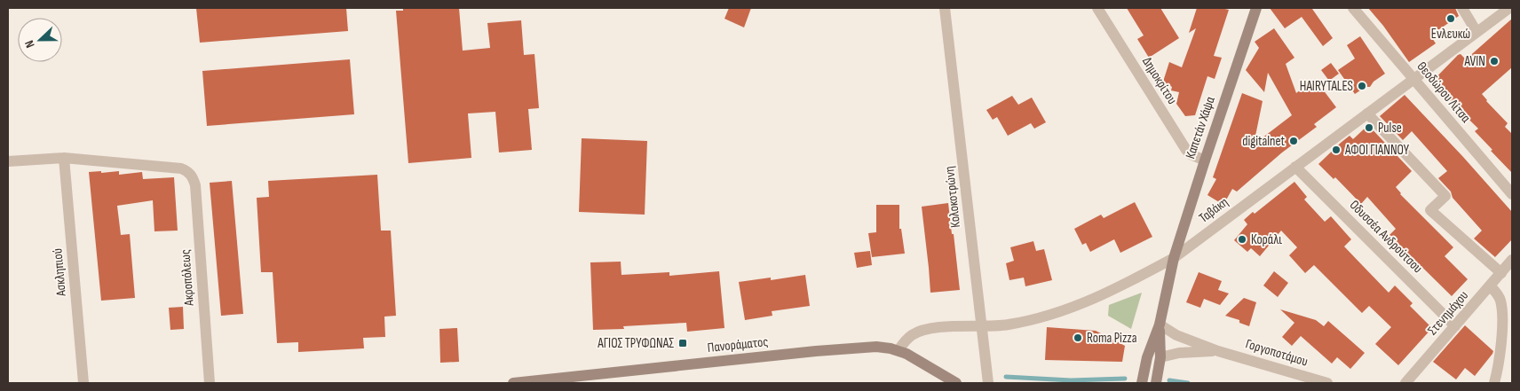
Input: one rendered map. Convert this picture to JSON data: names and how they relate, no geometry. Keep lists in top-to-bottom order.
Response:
{
  "streets": {
    "main road": ["Καπετάν Χάψα", "Πανοράματος"],
    "street": [
      "Δημοκρίτου",
      "Θεοδώρου Λίτσα",
      "Κολοκοτρώνη",
      "Ταβάκη",
      "Οδυσσέα Ανδρούτσου",
      "Ασκληπιού",
      "Ακροπόλεως",
      "Στενημάχου",
      "Γοργοποτάμου"
    ]
  },
  "crossings": [
    ["Δημοκρίτου", "Καπετάν Χάψα"],
    ["Θεοδώρου Λίτσα", "Ταβάκη"],
    ["Καπετάν Χάψα", "Ταβάκη"],
    ["Καπετάν Χάψα", "Γοργοποτάμου"],
    ["Κολοκοτρώνη", "Ταβάκη"],
    ["Ταβάκη", "Οδυσσέα Ανδρούτσου"],
    ["Ταβάκη", "Πανοράματος"],
    ["Οδυσσέα Ανδρούτσου", "Στενημάχου"],
    ["Ασκληπιού", "Ακροπόλεως"]
  ],
  "places": {
    "other": [
      "Ενλευκώ",
      "AVIN",
      "HAIRYTALES",
      "Pulse",
      "digitalnet",
      "ΑΦΟΙ ΓΙΑΝΝΟΥ",
      "Κοράλι",
      "Roma Pizza"
    ],
    "transit": ["ΑΓΙΟΣ ΤΡΥΦΩΝΑΣ"]
  },
  "north": "left"
}
